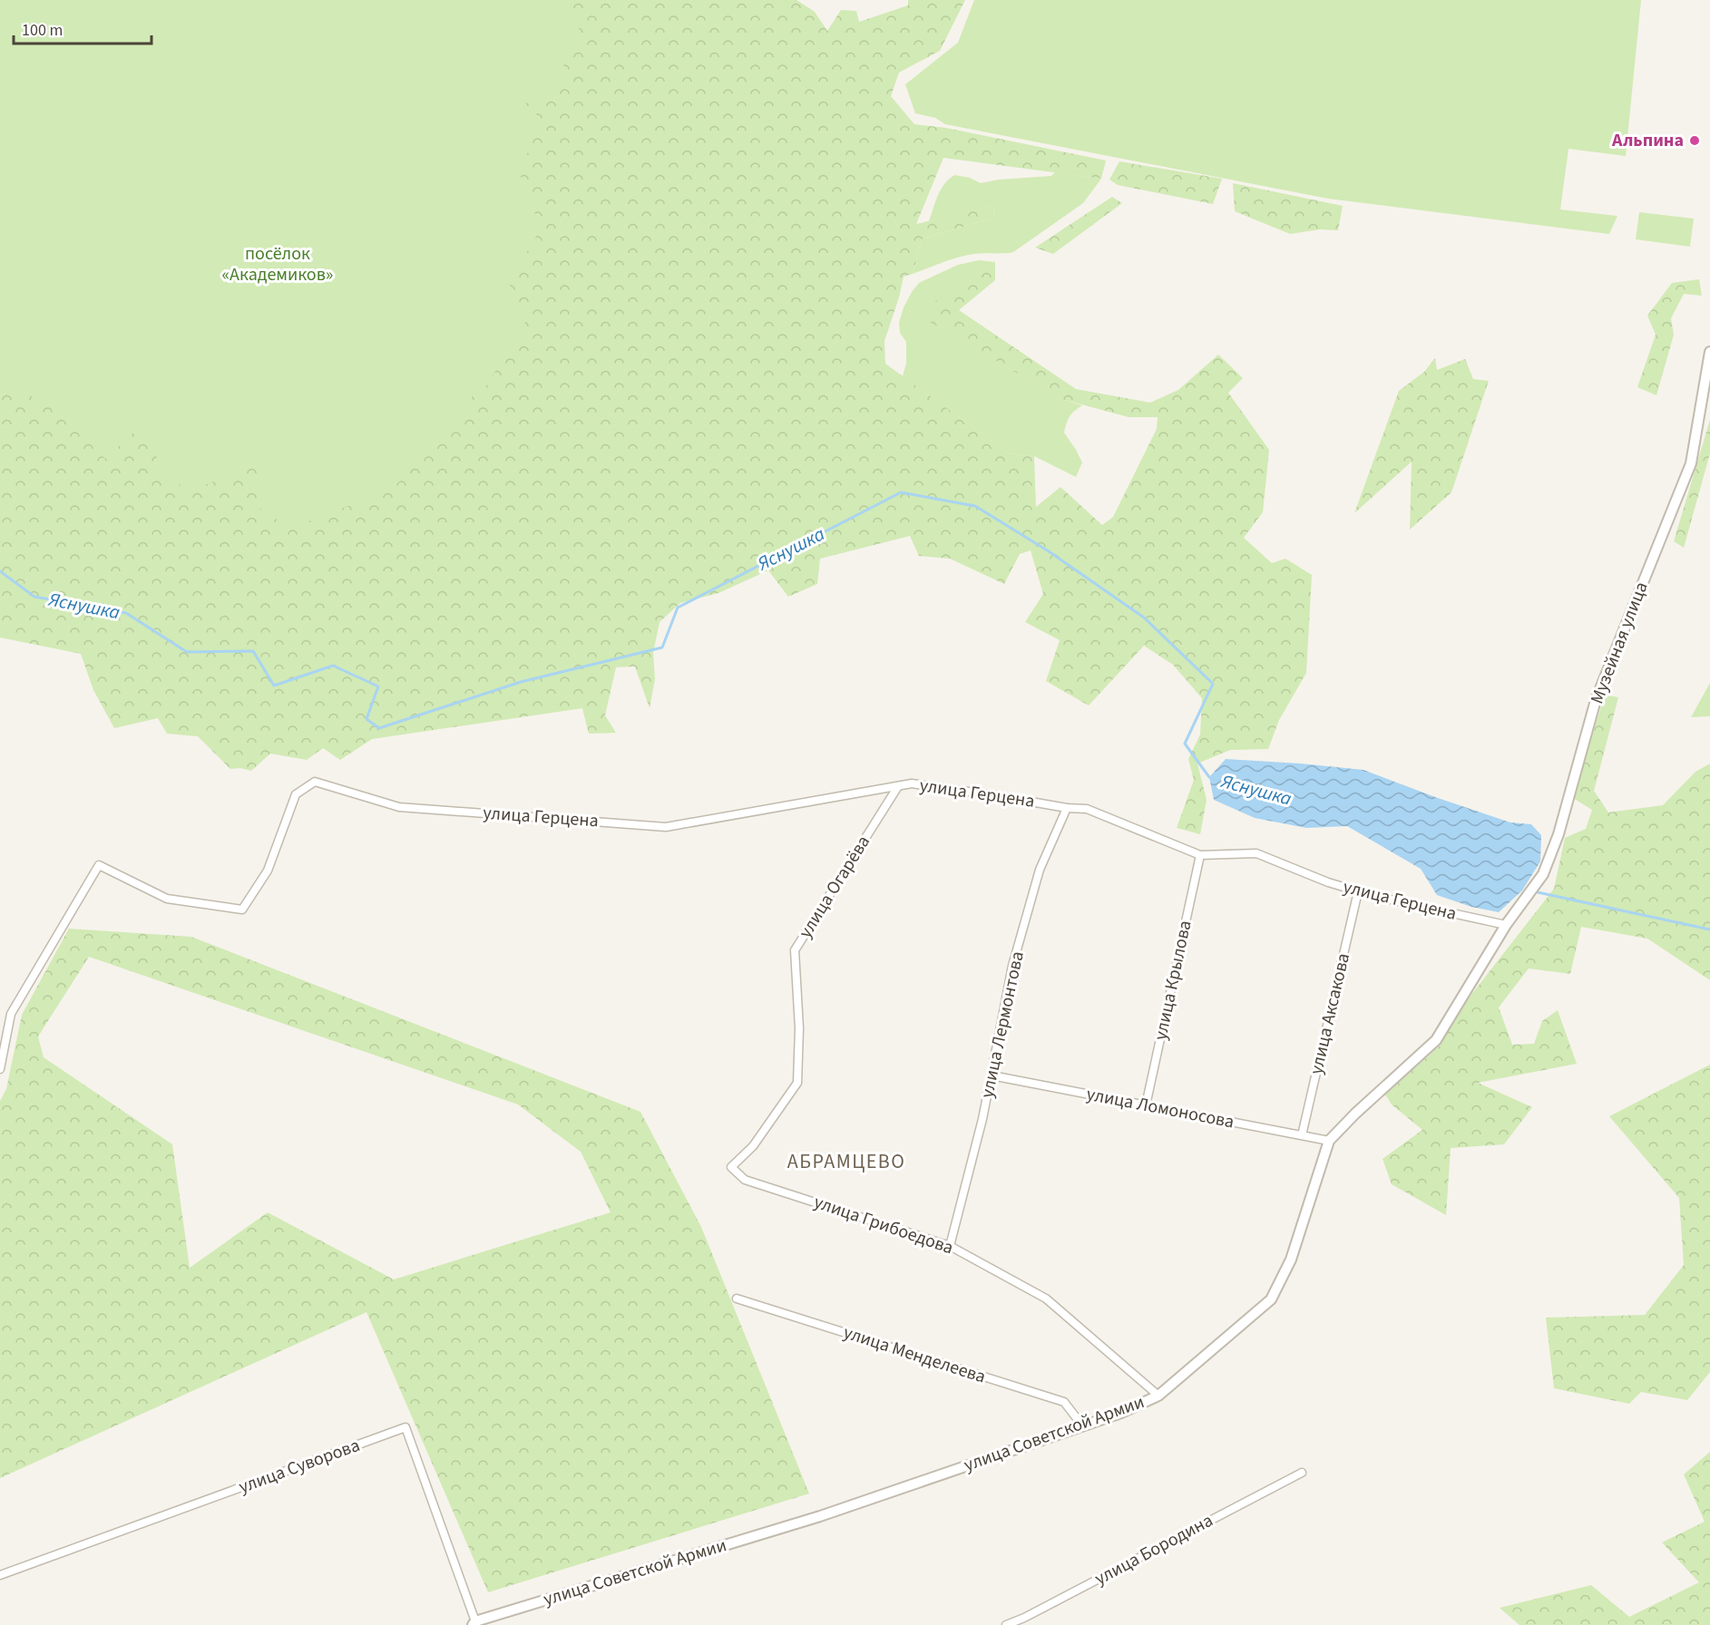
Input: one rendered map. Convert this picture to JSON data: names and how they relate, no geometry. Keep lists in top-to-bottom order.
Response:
{
  "streets": {
    "street": [
      "Музейная улица",
      "улица Герцена",
      "улица Огарёва",
      "улица Крылова",
      "улица Аксакова",
      "улица Лермонтова",
      "улица Ломоносова",
      "улица Грибоедова",
      "улица Менделеева",
      "улица Советской Армии",
      "улица Суворова",
      "улица Бородина"
    ]
  },
  "crossings": [
    ["Музейная улица", "улица Герцена"],
    ["Музейная улица", "улица Советской Армии"],
    ["улица Герцена", "улица Огарёва"],
    ["улица Герцена", "улица Крылова"],
    ["улица Герцена", "улица Аксакова"],
    ["улица Герцена", "улица Лермонтова"],
    ["улица Герцена", "улица Советской Армии"],
    ["улица Огарёва", "улица Грибоедова"],
    ["улица Крылова", "улица Ломоносова"],
    ["улица Аксакова", "улица Ломоносова"],
    ["улица Лермонтова", "улица Ломоносова"],
    ["улица Лермонтова", "улица Грибоедова"],
    ["улица Ломоносова", "улица Советской Армии"],
    ["улица Грибоедова", "улица Советской Армии"],
    ["улица Менделеева", "улица Советской Армии"],
    ["улица Советской Армии", "улица Суворова"]
  ],
  "districts": ["АБРАМЦЕВО"],
  "water": ["Яснушка"],
  "parks": ["посёлок «Академиков»"],
  "places": ["Альпина"],
  "scale_bar": "100 m"
}
